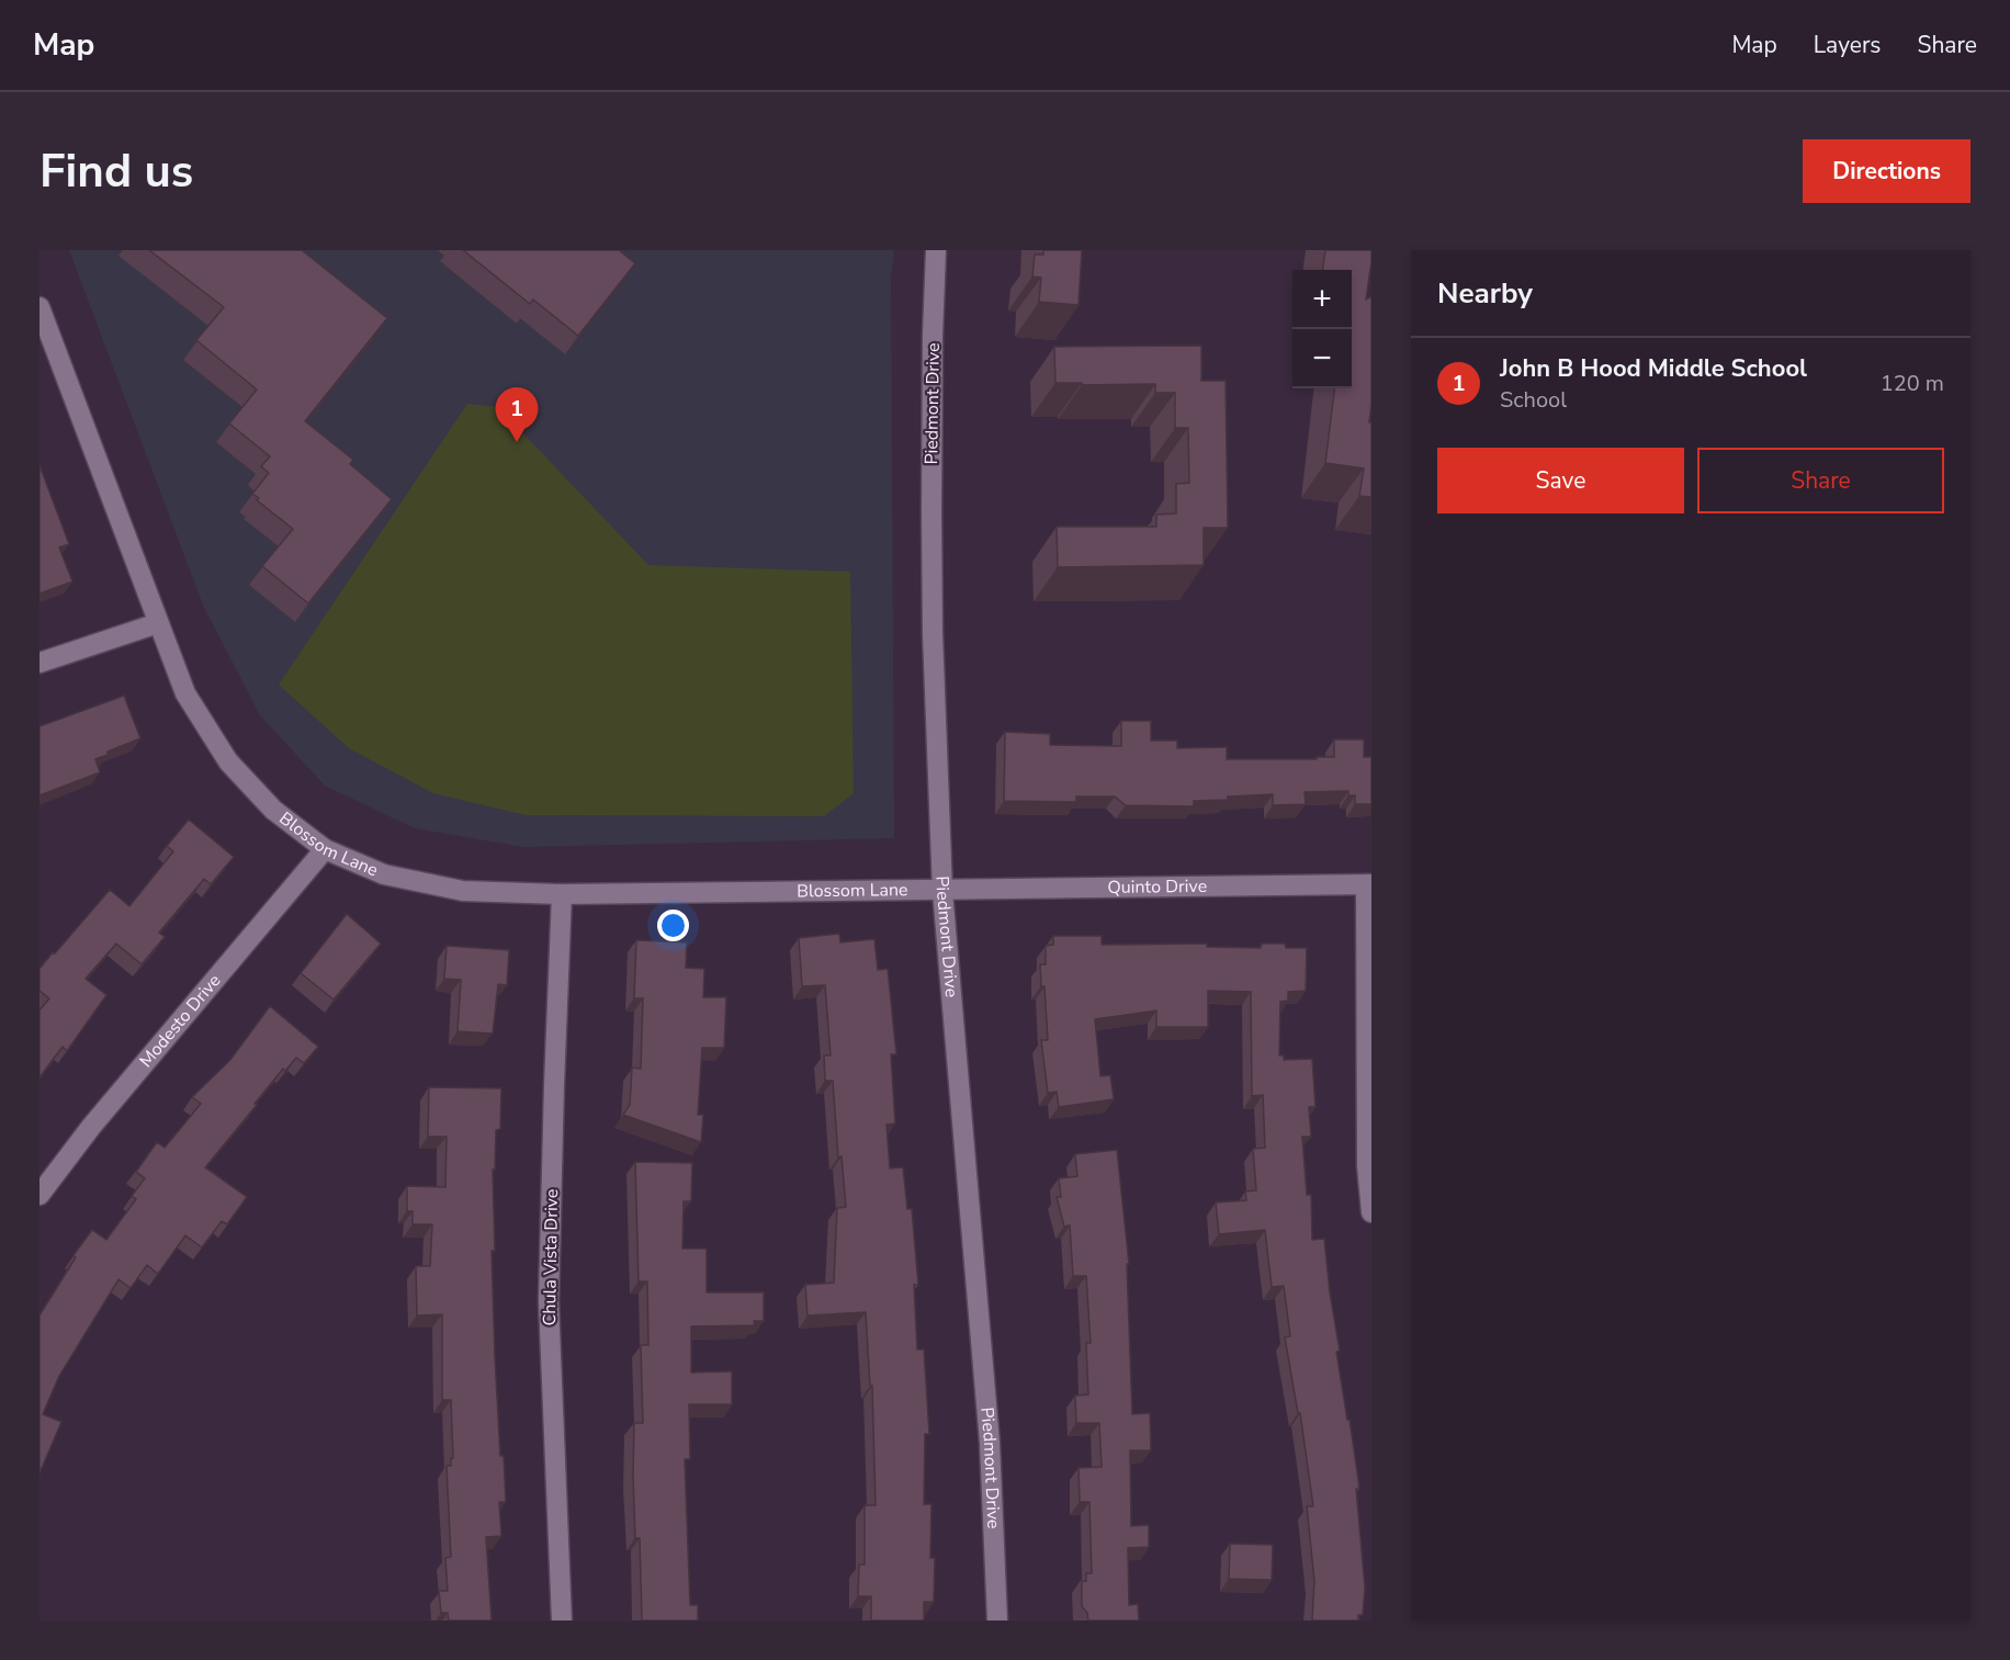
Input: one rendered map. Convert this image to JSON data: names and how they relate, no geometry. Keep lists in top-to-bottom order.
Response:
{
  "streets": {
    "street": [
      "Piedmont Drive",
      "Blossom Lane",
      "Quinto Drive",
      "Modesto Drive",
      "Chula Vista Drive"
    ]
  },
  "crossings": [
    ["Piedmont Drive", "Blossom Lane"],
    ["Piedmont Drive", "Quinto Drive"],
    ["Blossom Lane", "Quinto Drive"],
    ["Blossom Lane", "Modesto Drive"],
    ["Blossom Lane", "Chula Vista Drive"]
  ],
  "page": {
    "header": "Map",
    "nav": ["Map", "Layers", "Share"],
    "buttons": [
      "Directions",
      ["Save", "Share"]
    ],
    "title": "Find us",
    "heading": "Nearby",
    "map_buttons": ["+", "−"],
    "list": [
      {
        "mark": "1",
        "name": "John B Hood Middle School",
        "note": "School",
        "value": "120 m"
      }
    ],
    "pins": "1"
  }
}
